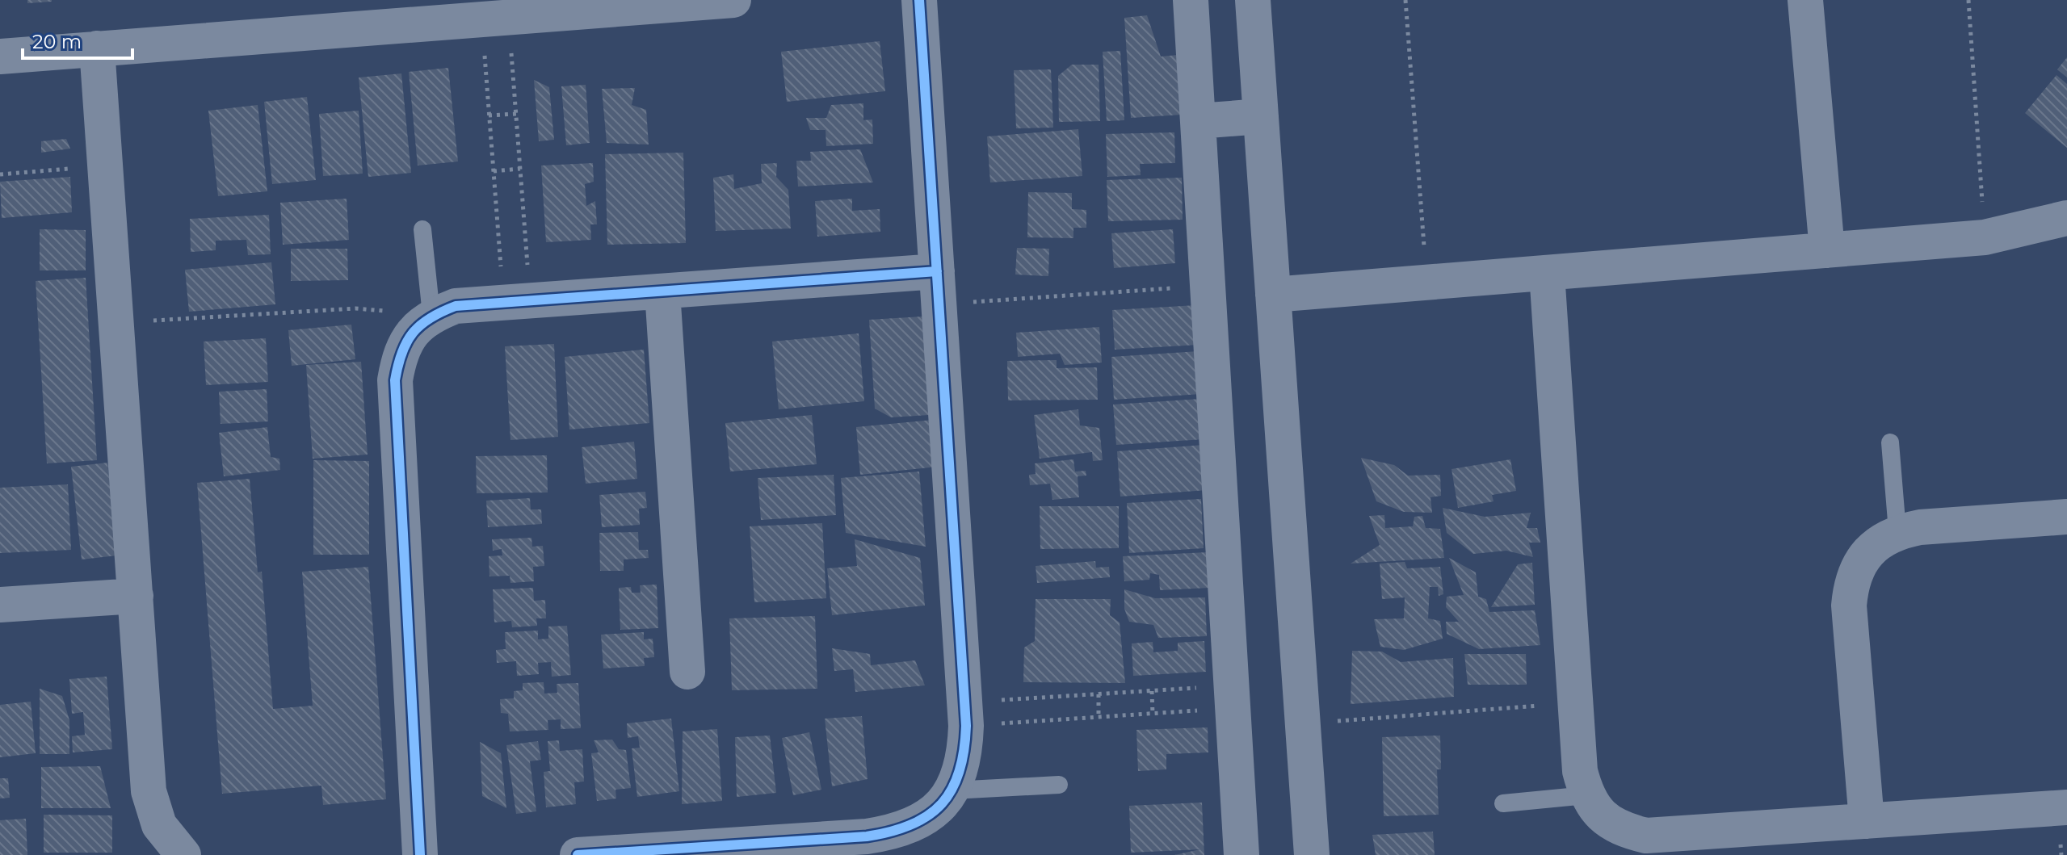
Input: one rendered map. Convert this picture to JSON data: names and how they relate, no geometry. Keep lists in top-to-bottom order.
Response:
{
  "scale_bar": "20 m"
}
